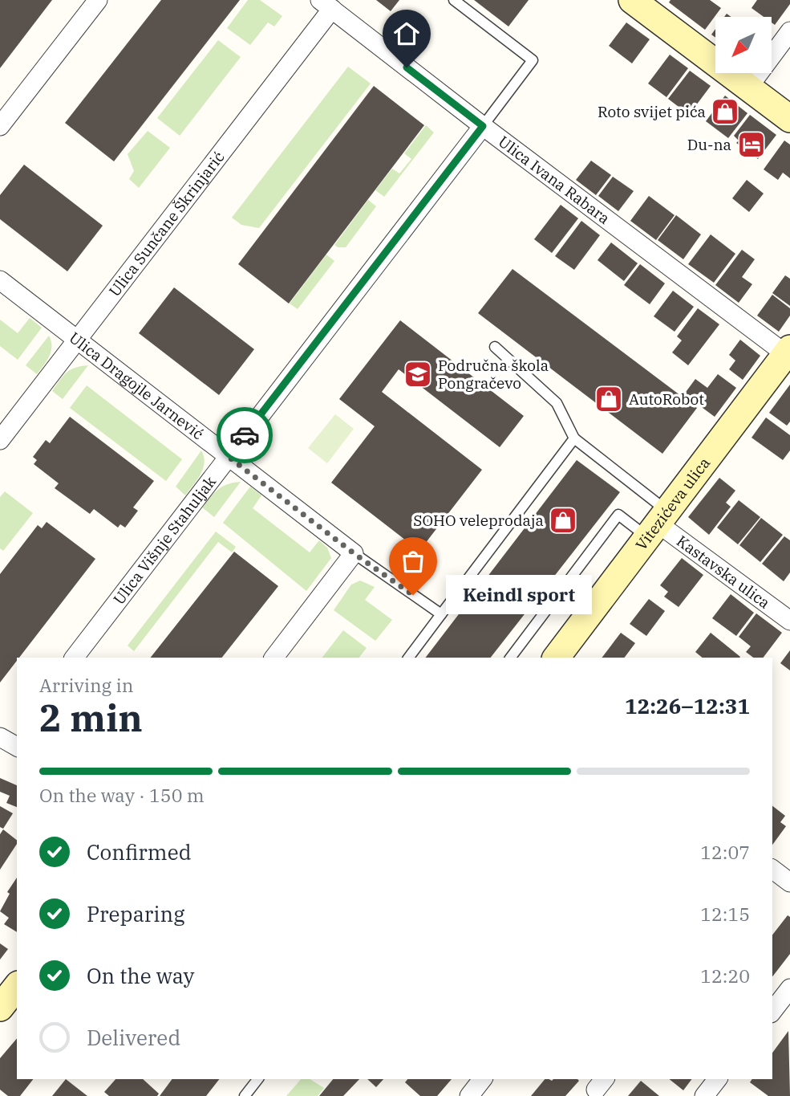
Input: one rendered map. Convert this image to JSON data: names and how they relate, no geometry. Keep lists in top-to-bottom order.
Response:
{
  "streets": {
    "street": [
      "Ulica Ivana Rabara",
      "Ulica Sunčane Škrinjarić",
      "Ulica Dragojle Jarnević",
      "Vitezićeva ulica",
      "Ulica Višnje Stahuljak",
      "Kastavska ulica"
    ]
  },
  "crossings": [
    ["Ulica Ivana Rabara", "Ulica Sunčane Škrinjarić"],
    ["Ulica Ivana Rabara", "Vitezićeva ulica"],
    ["Ulica Ivana Rabara", "Ulica Višnje Stahuljak"],
    ["Ulica Sunčane Škrinjarić", "Ulica Dragojle Jarnević"],
    ["Ulica Dragojle Jarnević", "Ulica Višnje Stahuljak"],
    ["Vitezićeva ulica", "Kastavska ulica"]
  ],
  "places": {
    "shop": ["Roto svijet pića", "AutoRobot", "SOHO veleprodaja"],
    "hotel": ["Du-na"],
    "school or university": ["Područna škola Pongračevo"],
    "other": ["Keindl sport"]
  },
  "north": "bottom left",
  "page": {
    "bubble": "Keindl sport",
    "heading": ["2 min", "Arriving in", "12:26–12:31"],
    "bar": "On the way · 150 m",
    "list": [
      ["Confirmed", "12:07"],
      ["Preparing", "12:15"],
      ["On the way", "12:20"],
      "Delivered"
    ]
  }
}
